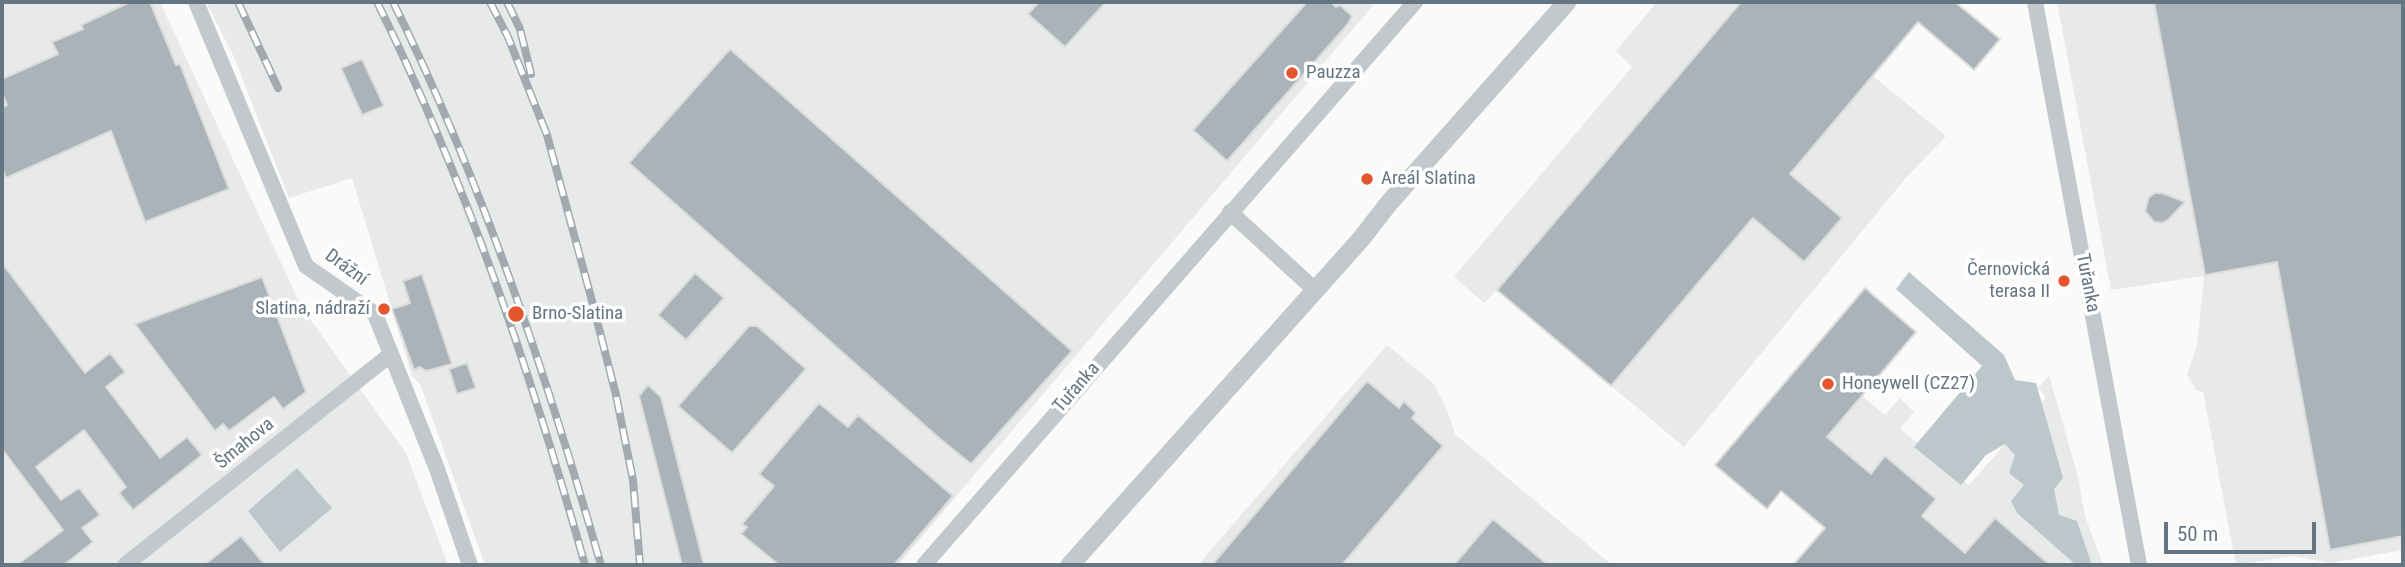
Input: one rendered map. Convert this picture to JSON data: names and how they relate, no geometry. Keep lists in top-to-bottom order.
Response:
{
  "streets": {
    "street": ["Drážní", "Tuřanka", "Šmahova"]
  },
  "crossings": [
    ["Drážní", "Šmahova"]
  ],
  "places": [
    "Pauzza",
    "Areál Slatina",
    "Černovická terasa II",
    "Slatina, nádraží",
    "Brno-Slatina",
    "Honeywell (CZ27)"
  ],
  "scale_bar": "50 m"
}
